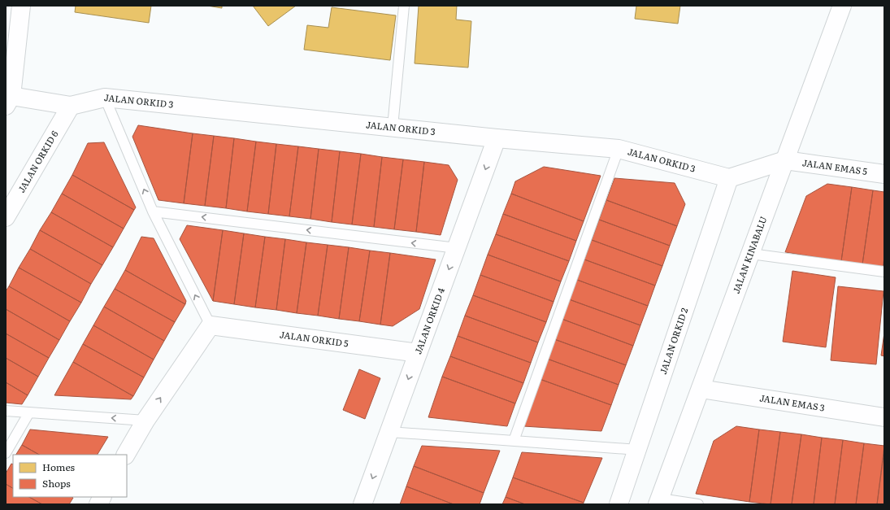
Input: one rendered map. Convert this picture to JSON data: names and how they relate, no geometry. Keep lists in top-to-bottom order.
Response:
{
  "streets": {
    "street": [
      "JALAN ORKID 3",
      "JALAN ORKID 6",
      "JALAN EMAS 5",
      "JALAN KINABALU",
      "JALAN ORKID 4",
      "JALAN ORKID 5",
      "JALAN ORKID 2",
      "JALAN EMAS 3"
    ]
  },
  "crossings": [
    ["JALAN ORKID 3", "JALAN ORKID 6"],
    ["JALAN ORKID 3", "JALAN ORKID 4"],
    ["JALAN ORKID 3", "JALAN ORKID 2"],
    ["JALAN EMAS 5", "JALAN KINABALU"],
    ["JALAN KINABALU", "JALAN EMAS 3"],
    ["JALAN ORKID 4", "JALAN ORKID 5"]
  ],
  "one_way": ["JALAN ORKID 4"],
  "legend": ["Homes", "Shops"]
}
